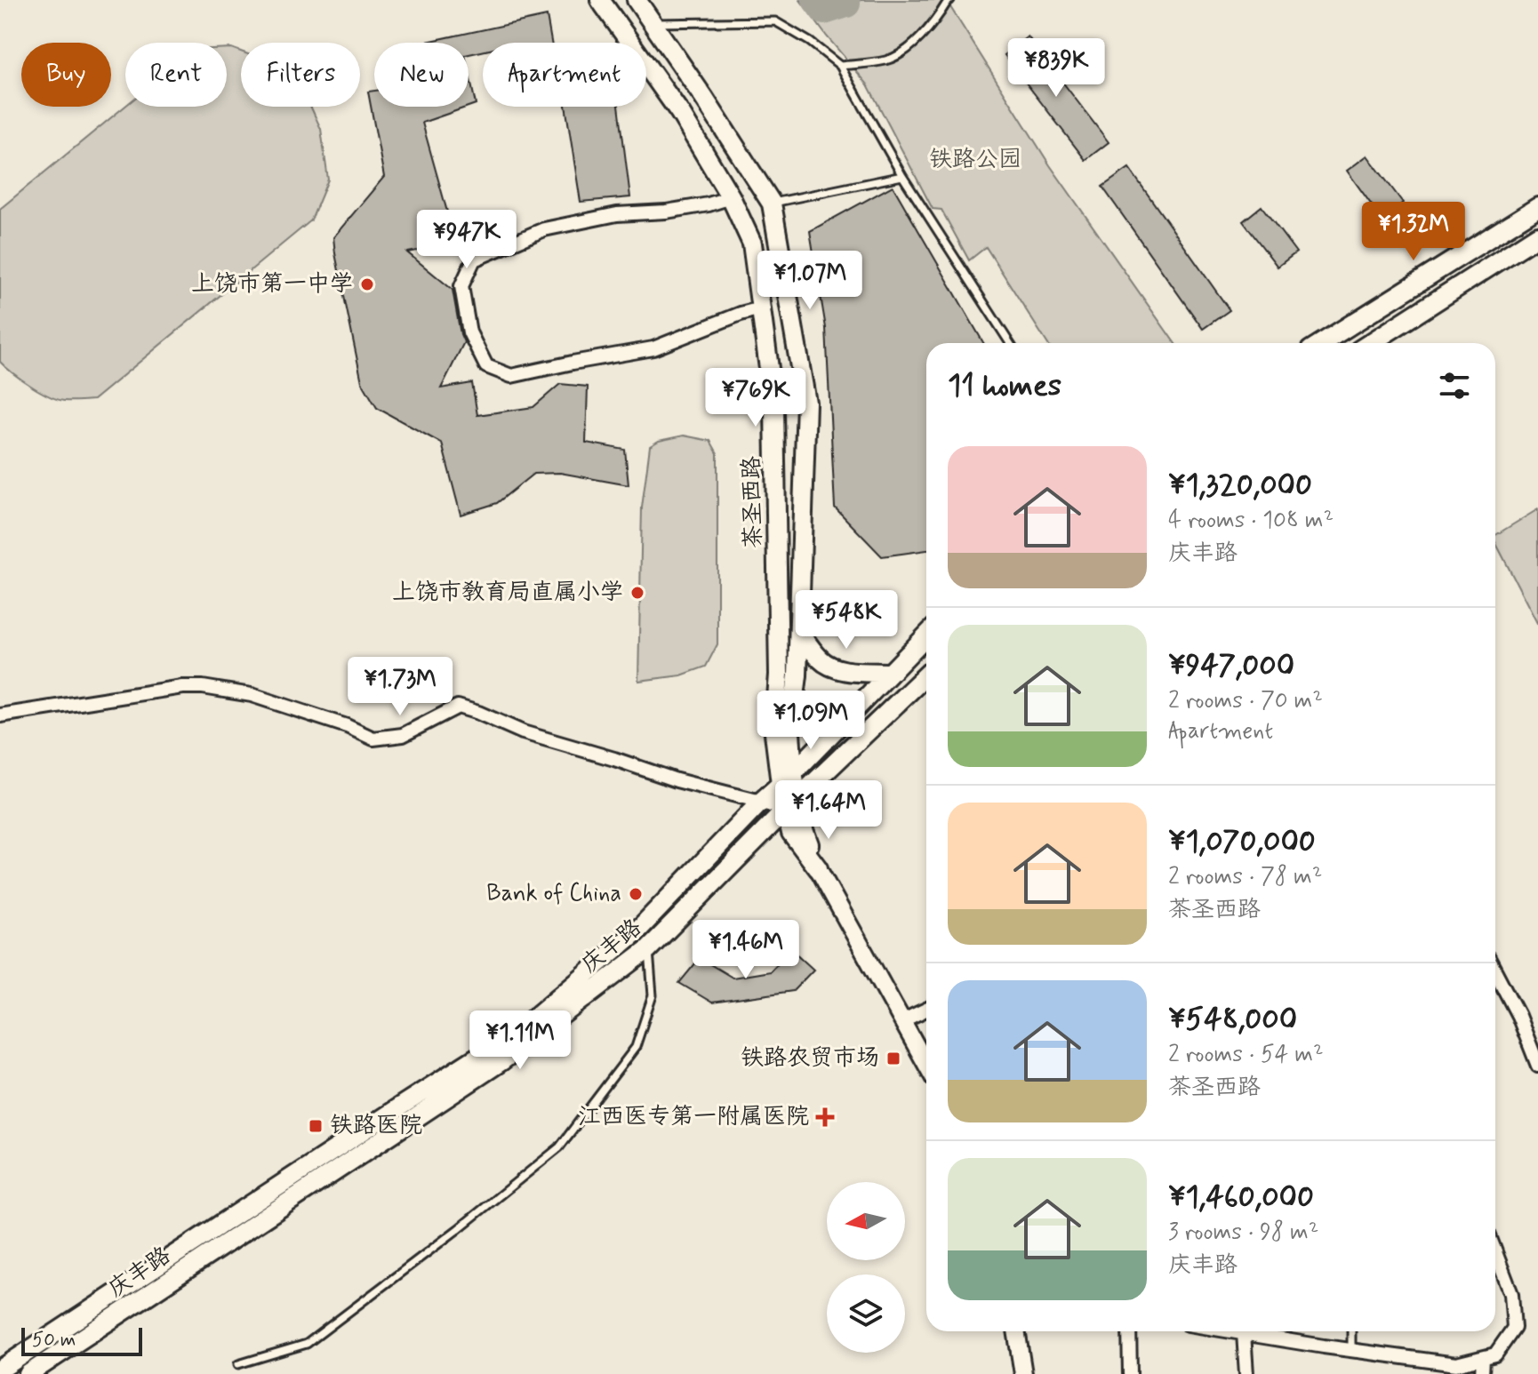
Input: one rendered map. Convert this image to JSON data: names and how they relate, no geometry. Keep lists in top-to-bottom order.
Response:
{
  "streets": {
    "main road": ["茶圣西路", "庆丰路"]
  },
  "crossings": [
    ["茶圣西路", "庆丰路"]
  ],
  "parks": ["铁路公园"],
  "places": {
    "other": ["上饶市第一中学", "上饶市教育局直属小学", "Bank of China"],
    "transit": ["铁路农贸市场", "铁路医院"],
    "health": ["江西医专第一附属医院"]
  },
  "scale_bar": "50 m",
  "north": "left",
  "page": {
    "price": [
      "¥839K",
      "¥1.32M",
      "¥947K",
      "¥1.07M",
      "¥769K",
      "¥548K",
      "¥1.73M",
      "¥1.09M",
      "¥1.64M",
      "¥1.46M",
      "¥1.11M"
    ],
    "chip": [
      "Buy",
      "Rent",
      "Filters",
      "New",
      "Apartment"
    ],
    "heading": "11 homes",
    "list": [
      {
        "name": "¥1,320,000",
        "note": "4 rooms · 108 m² · 庆丰路"
      },
      {
        "name": "¥947,000",
        "note": "2 rooms · 70 m² · Apartment"
      },
      {
        "name": "¥1,070,000",
        "note": "2 rooms · 78 m² · 茶圣西路"
      },
      {
        "name": "¥548,000",
        "note": "2 rooms · 54 m² · 茶圣西路"
      },
      {
        "name": "¥1,460,000",
        "note": "3 rooms · 98 m² · 庆丰路"
      }
    ],
    "scale": "50 m"
  }
}
